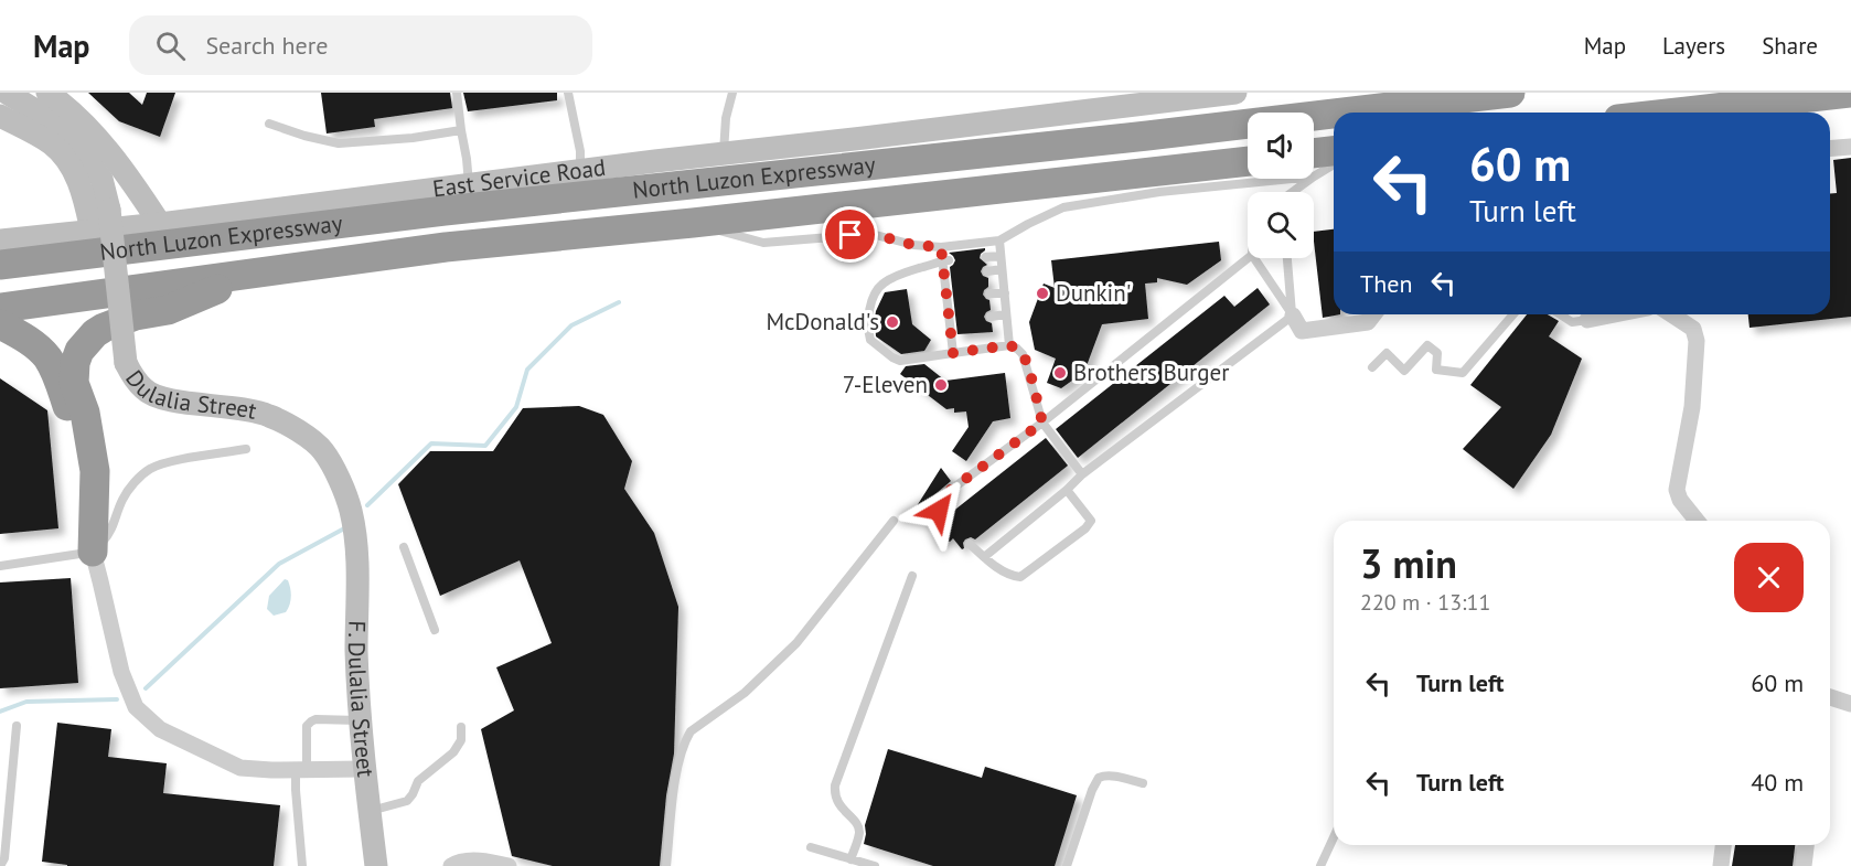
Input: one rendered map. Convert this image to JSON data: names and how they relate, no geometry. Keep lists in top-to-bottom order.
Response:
{
  "streets": {
    "highway": ["North Luzon Expressway"],
    "street": ["East Service Road", "Dulalia Street", "F. Dulalia Street"]
  },
  "crossings": [
    ["Dulalia Street", "F. Dulalia Street"]
  ],
  "places": [
    "Dunkin'",
    "McDonald's",
    "Brothers Burger",
    "7-Eleven"
  ],
  "page": {
    "header": "Map",
    "search": "Search here",
    "nav": ["Map", "Layers", "Share"],
    "turn": ["60 m", "Turn left"],
    "then": "Then",
    "heading": ["3 min", "220 m · 13:11"],
    "list": [
      {
        "name": "Turn left",
        "value": "60 m"
      },
      {
        "name": "Turn left",
        "value": "40 m"
      }
    ]
  }
}
